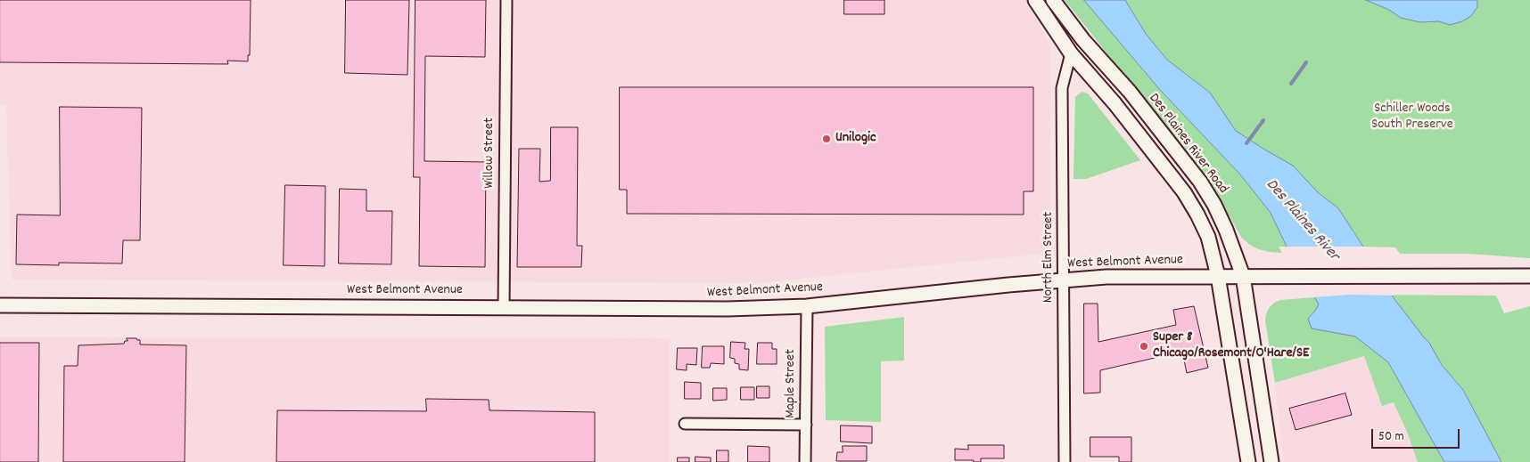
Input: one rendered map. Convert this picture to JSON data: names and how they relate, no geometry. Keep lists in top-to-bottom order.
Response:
{
  "streets": {
    "main road": ["Des Plaines River Road", "West Belmont Avenue"],
    "street": ["Willow Street", "North Elm Street", "Maple Street"]
  },
  "crossings": [
    ["Des Plaines River Road", "West Belmont Avenue"],
    ["Willow Street", "West Belmont Avenue"],
    ["North Elm Street", "West Belmont Avenue"],
    ["West Belmont Avenue", "Maple Street"]
  ],
  "water": ["Des Plaines River"],
  "parks": ["Schiller Woods South Preserve"],
  "places": ["Unilogic", "Super 8 Chicago/Rosemont/O'Hare/SE"],
  "scale_bar": "50 m"
}
